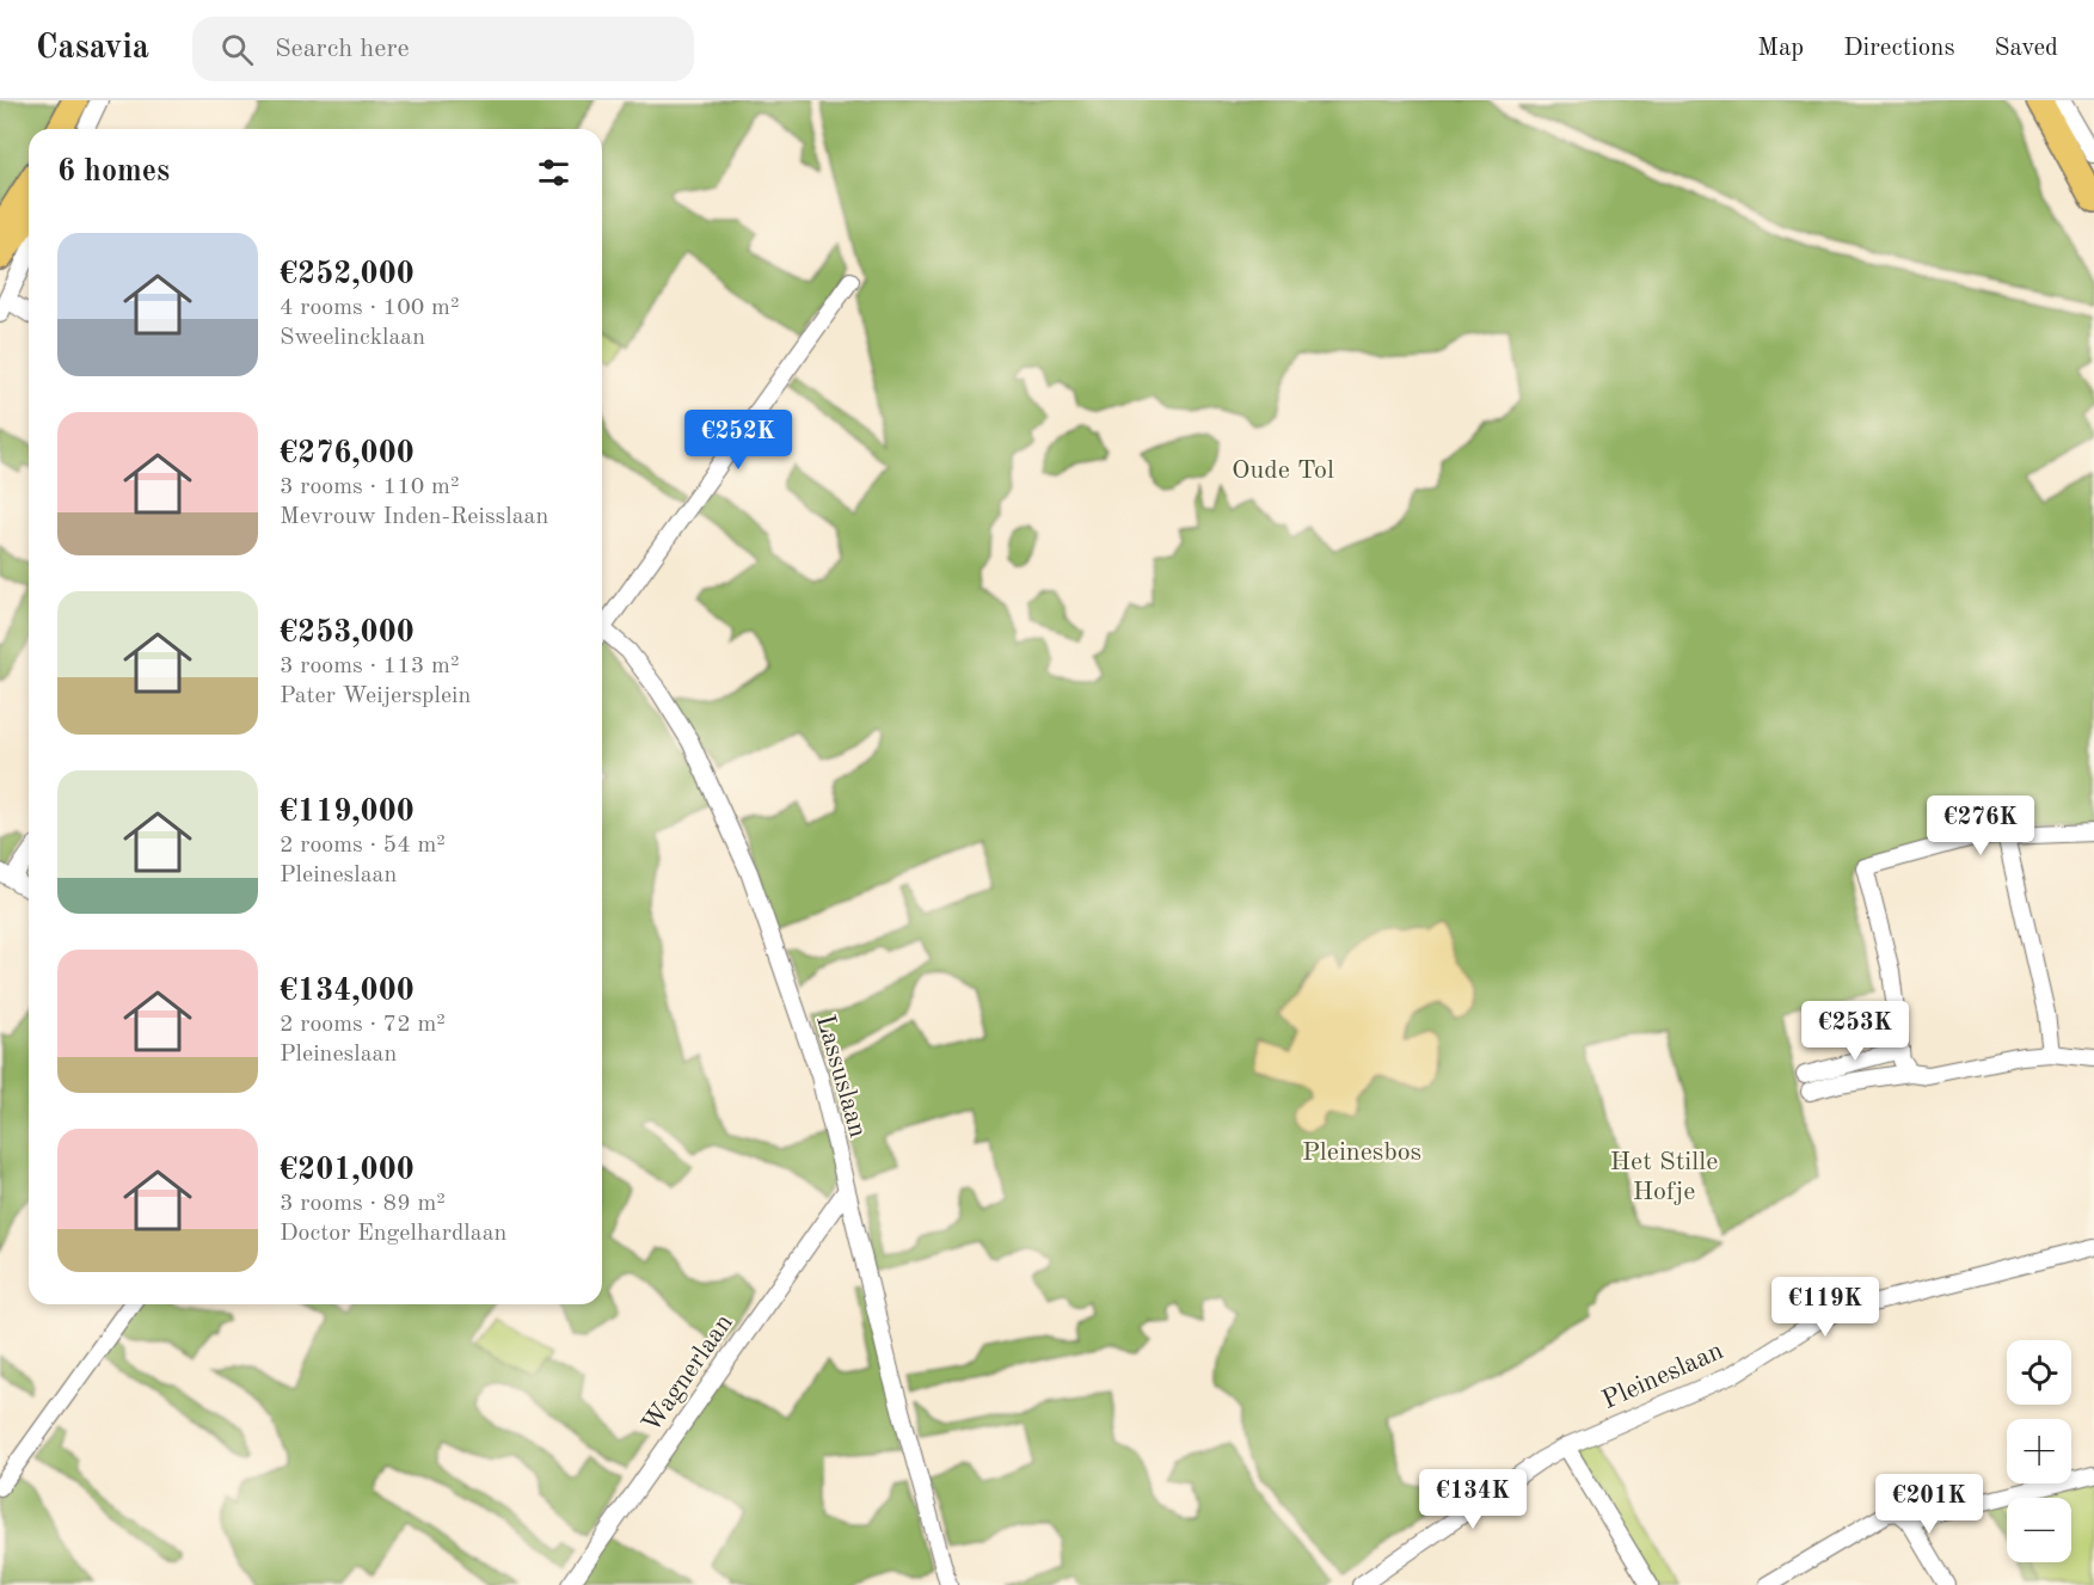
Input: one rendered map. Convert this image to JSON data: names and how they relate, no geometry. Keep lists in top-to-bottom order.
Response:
{
  "streets": {
    "street": ["Lassuslaan", "Wagnerlaan", "Pleineslaan"]
  },
  "crossings": [
    ["Lassuslaan", "Wagnerlaan"]
  ],
  "parks": ["Oude Tol", "Pleinesbos", "Het Stille Hofje"],
  "page": {
    "header": "Casavia",
    "search": "Search here",
    "nav": ["Map", "Directions", "Saved"],
    "heading": "6 homes",
    "list": [
      {
        "name": "€252,000",
        "note": "4 rooms · 100 m² · Sweelincklaan"
      },
      {
        "name": "€276,000",
        "note": "3 rooms · 110 m² · Mevrouw Inden-Reisslaan"
      },
      {
        "name": "€253,000",
        "note": "3 rooms · 113 m² · Pater Weijersplein"
      },
      {
        "name": "€119,000",
        "note": "2 rooms · 54 m² · Pleineslaan"
      },
      {
        "name": "€134,000",
        "note": "2 rooms · 72 m² · Pleineslaan"
      },
      {
        "name": "€201,000",
        "note": "3 rooms · 89 m² · Doctor Engelhardlaan"
      }
    ],
    "price": [
      "€252K",
      "€276K",
      "€253K",
      "€119K",
      "€134K",
      "€201K"
    ],
    "map_buttons": ["+", "−"]
  }
}
